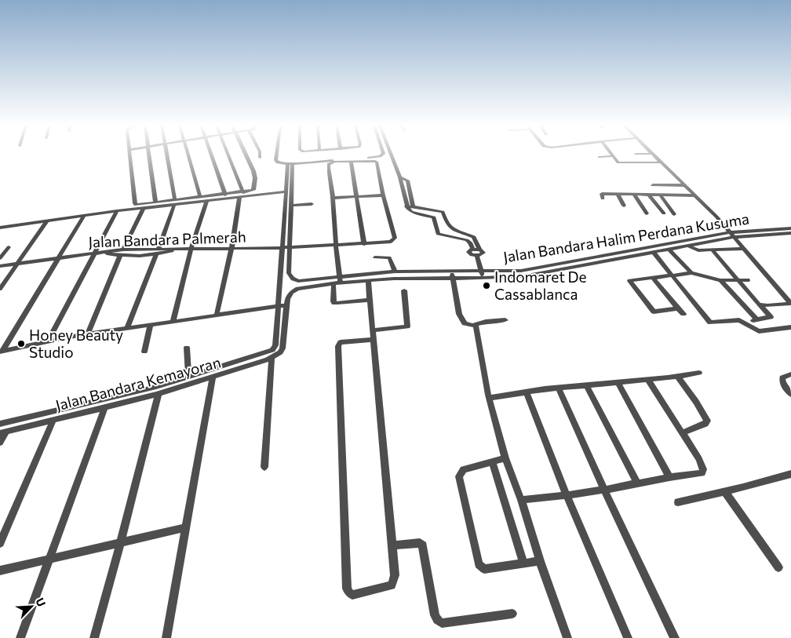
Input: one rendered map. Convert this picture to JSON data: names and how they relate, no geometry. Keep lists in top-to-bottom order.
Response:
{
  "streets": {
    "street": ["Jalan Bandara Halim Perdana Kusuma", "Jalan Bandara Palmerah", "Jalan Bandara Kemayoran"]
  },
  "places": ["Indomaret De Cassablanca", "Honey Beauty Studio"],
  "north": "top right"
}
